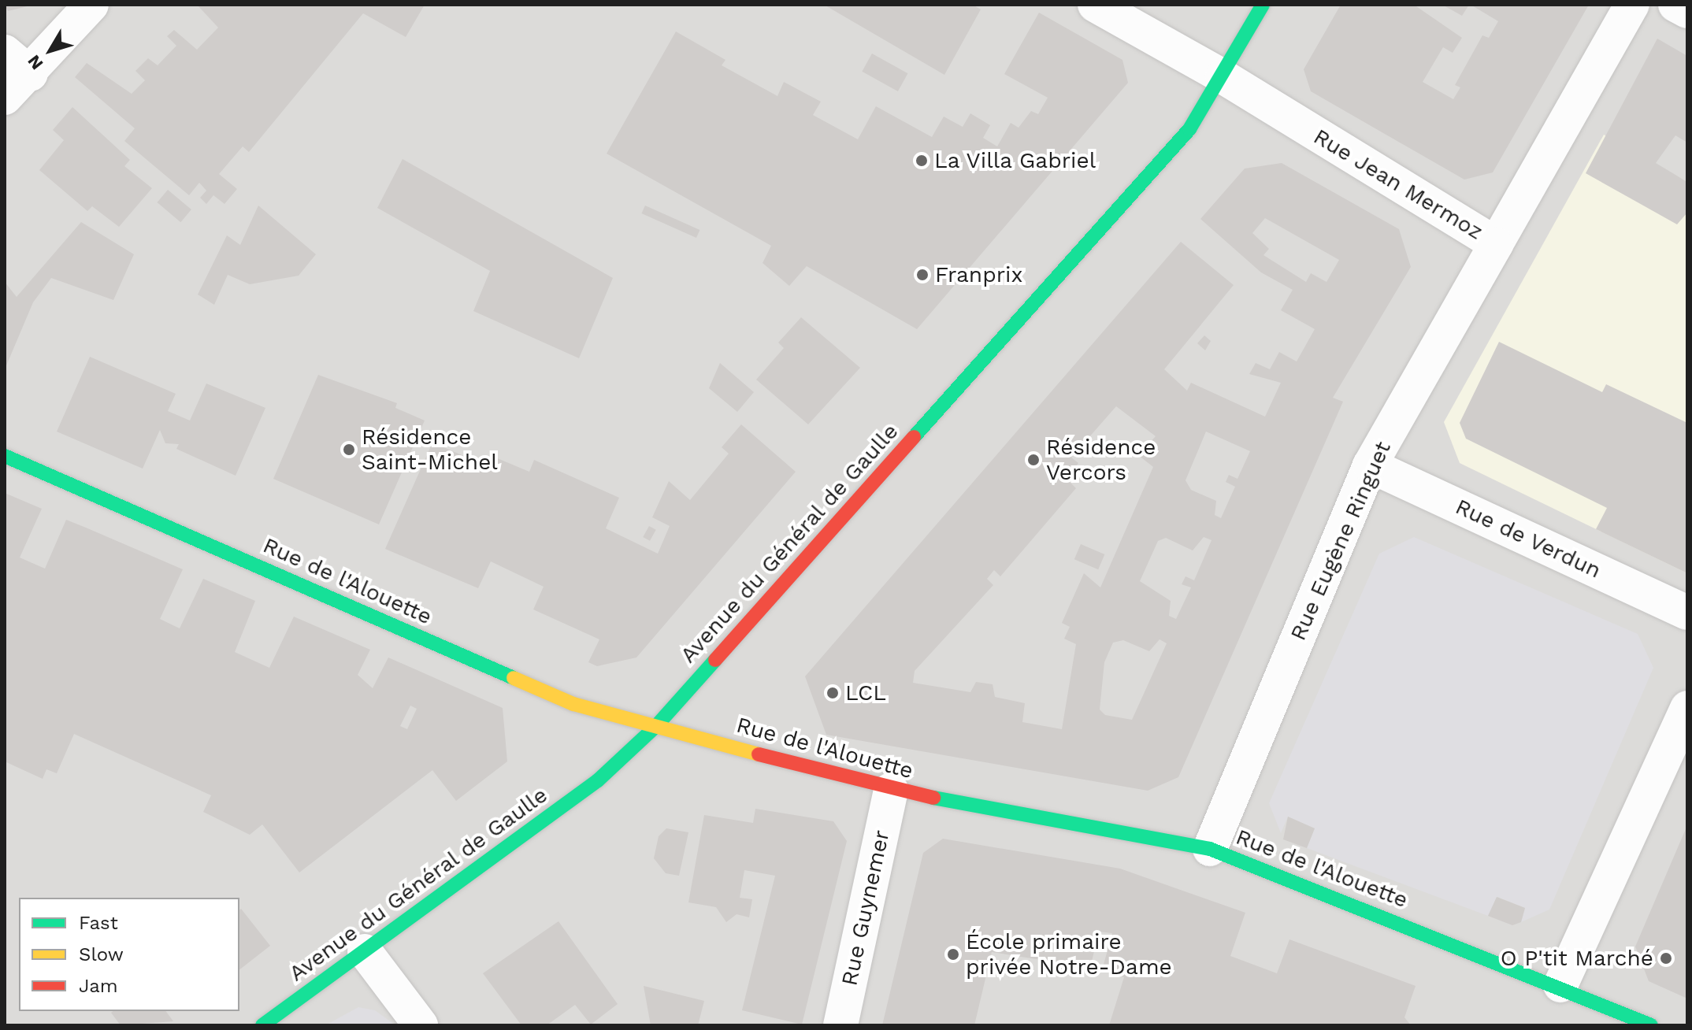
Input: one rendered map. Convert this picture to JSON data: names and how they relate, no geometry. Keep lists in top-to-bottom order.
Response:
{
  "streets": {
    "street": [
      "Rue Jean Mermoz",
      "Rue de Verdun",
      "Rue Eugène Ringuet",
      "Avenue du Général de Gaulle",
      "Rue de l'Alouette",
      "Rue Guynemer"
    ]
  },
  "crossings": [
    ["Rue Jean Mermoz", "Rue Eugène Ringuet"],
    ["Rue Jean Mermoz", "Avenue du Général de Gaulle"],
    ["Rue de Verdun", "Rue Eugène Ringuet"],
    ["Rue Eugène Ringuet", "Rue de l'Alouette"],
    ["Avenue du Général de Gaulle", "Rue de l'Alouette"],
    ["Rue de l'Alouette", "Rue Guynemer"]
  ],
  "places": [
    "La Villa Gabriel",
    "Franprix",
    "Résidence Saint-Michel",
    "Résidence Vercors",
    "LCL",
    "École primaire privée Notre-Dame",
    "O P'tit Marché"
  ],
  "legend": ["Fast", "Slow", "Jam"],
  "north": "bottom left"
}
